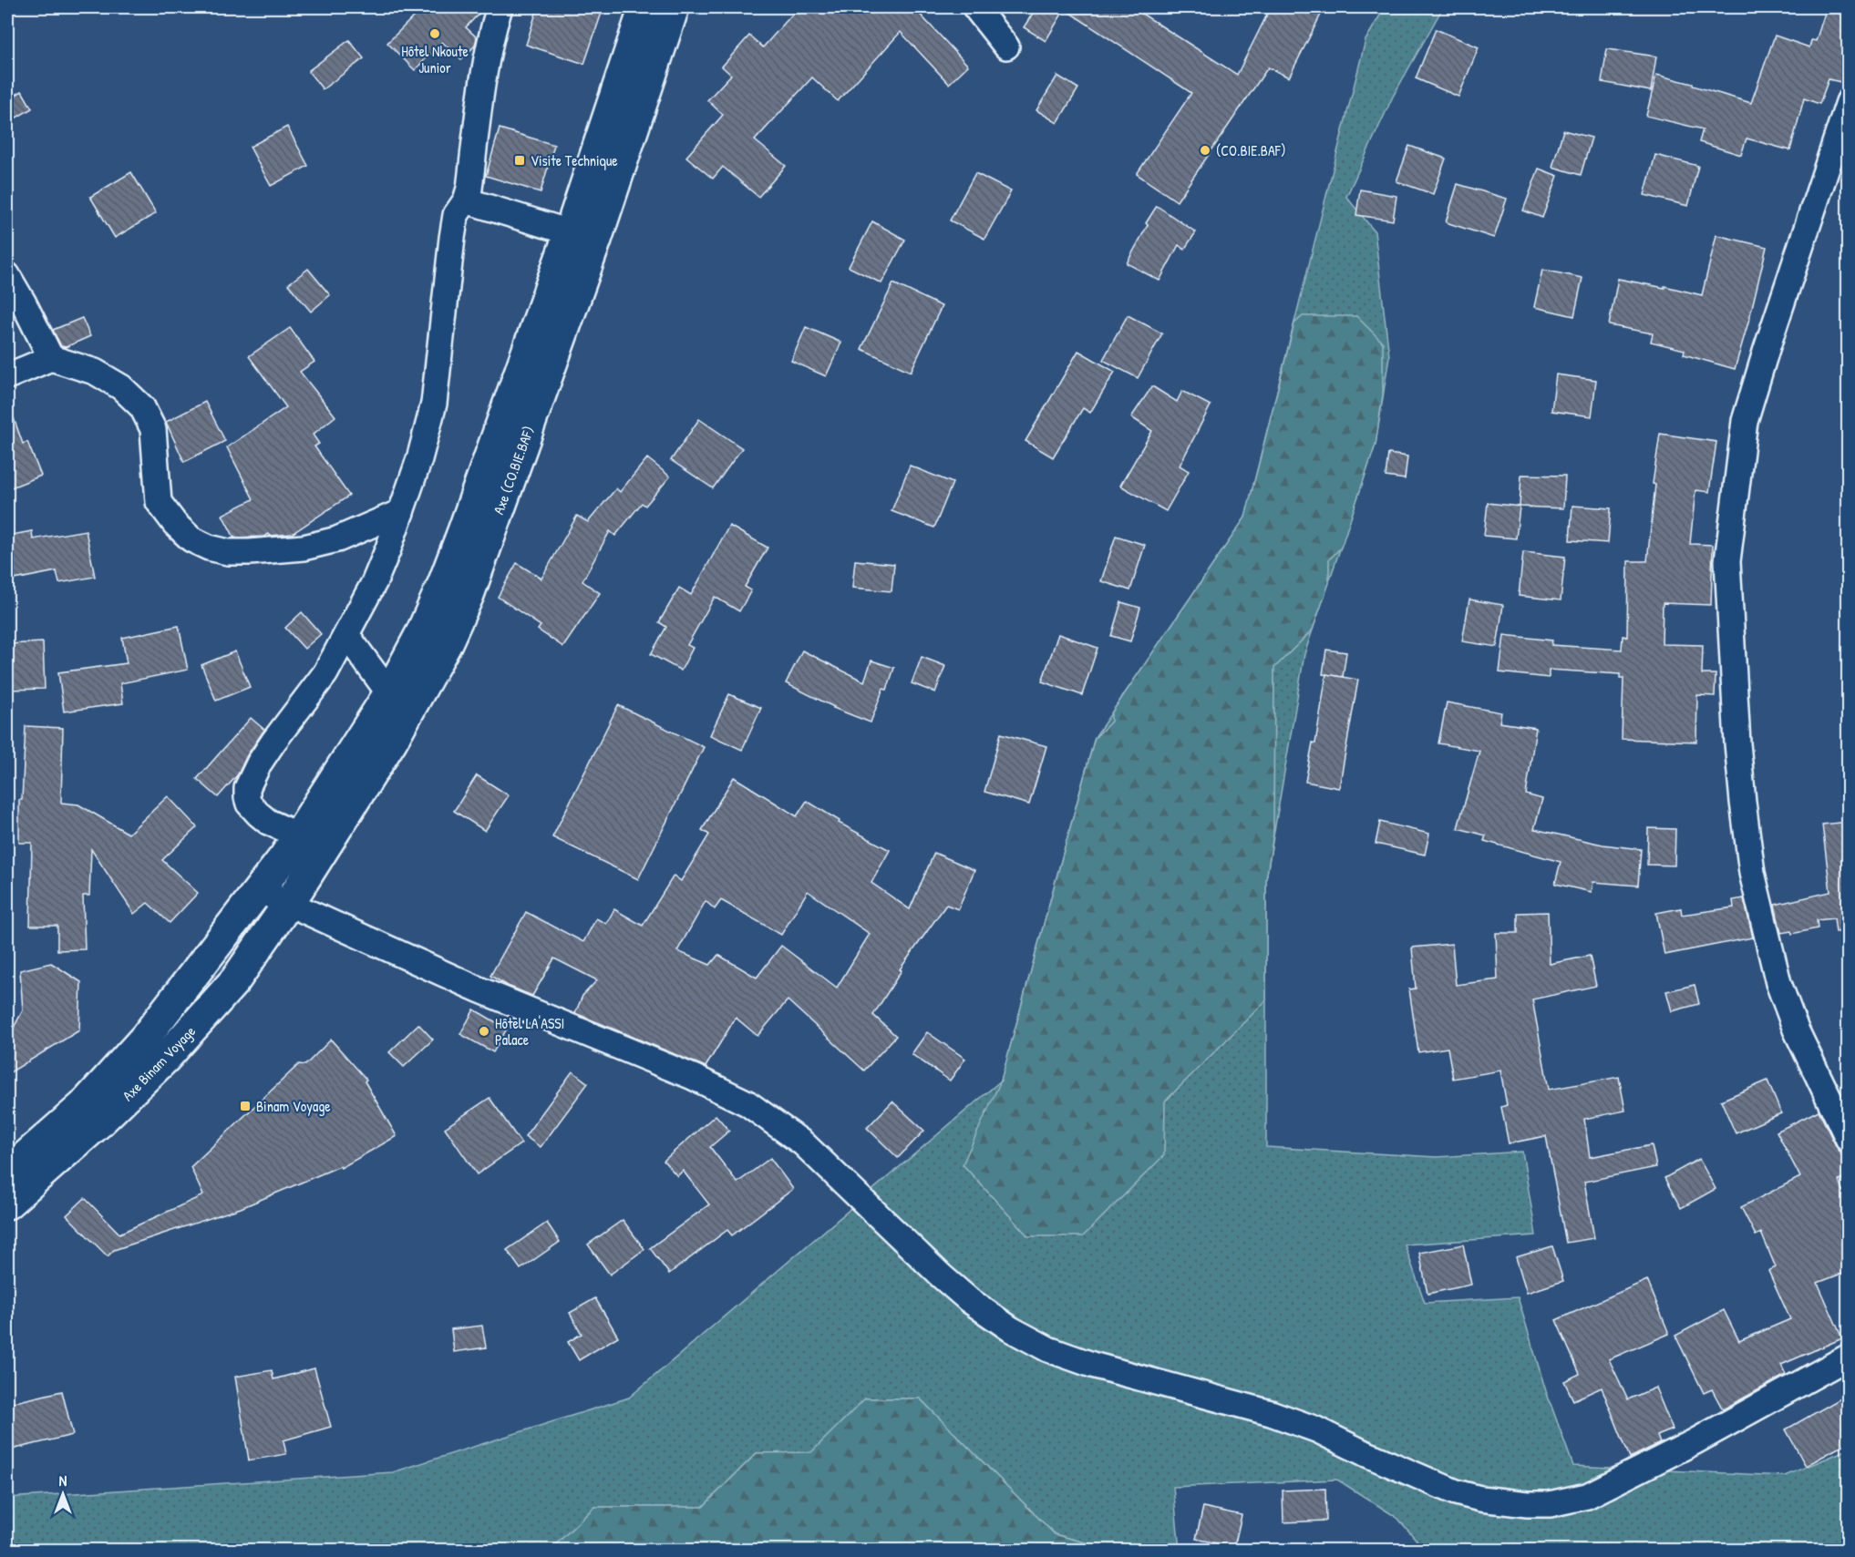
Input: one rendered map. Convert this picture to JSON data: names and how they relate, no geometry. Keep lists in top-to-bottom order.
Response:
{
  "streets": {
    "highway": ["Axe (CO.BIE.BAF)", "Axe Binam Voyage"]
  },
  "crossings": [
    ["Axe (CO.BIE.BAF)", "Axe Binam Voyage"]
  ],
  "places": {
    "other": ["Hôtel Nkoute Junior", "(CO.BIE.BAF)", "Hôtel LA'ASSI Palace"],
    "transit": ["Visite Technique", "Binam Voyage"]
  },
  "north": "top"
}
